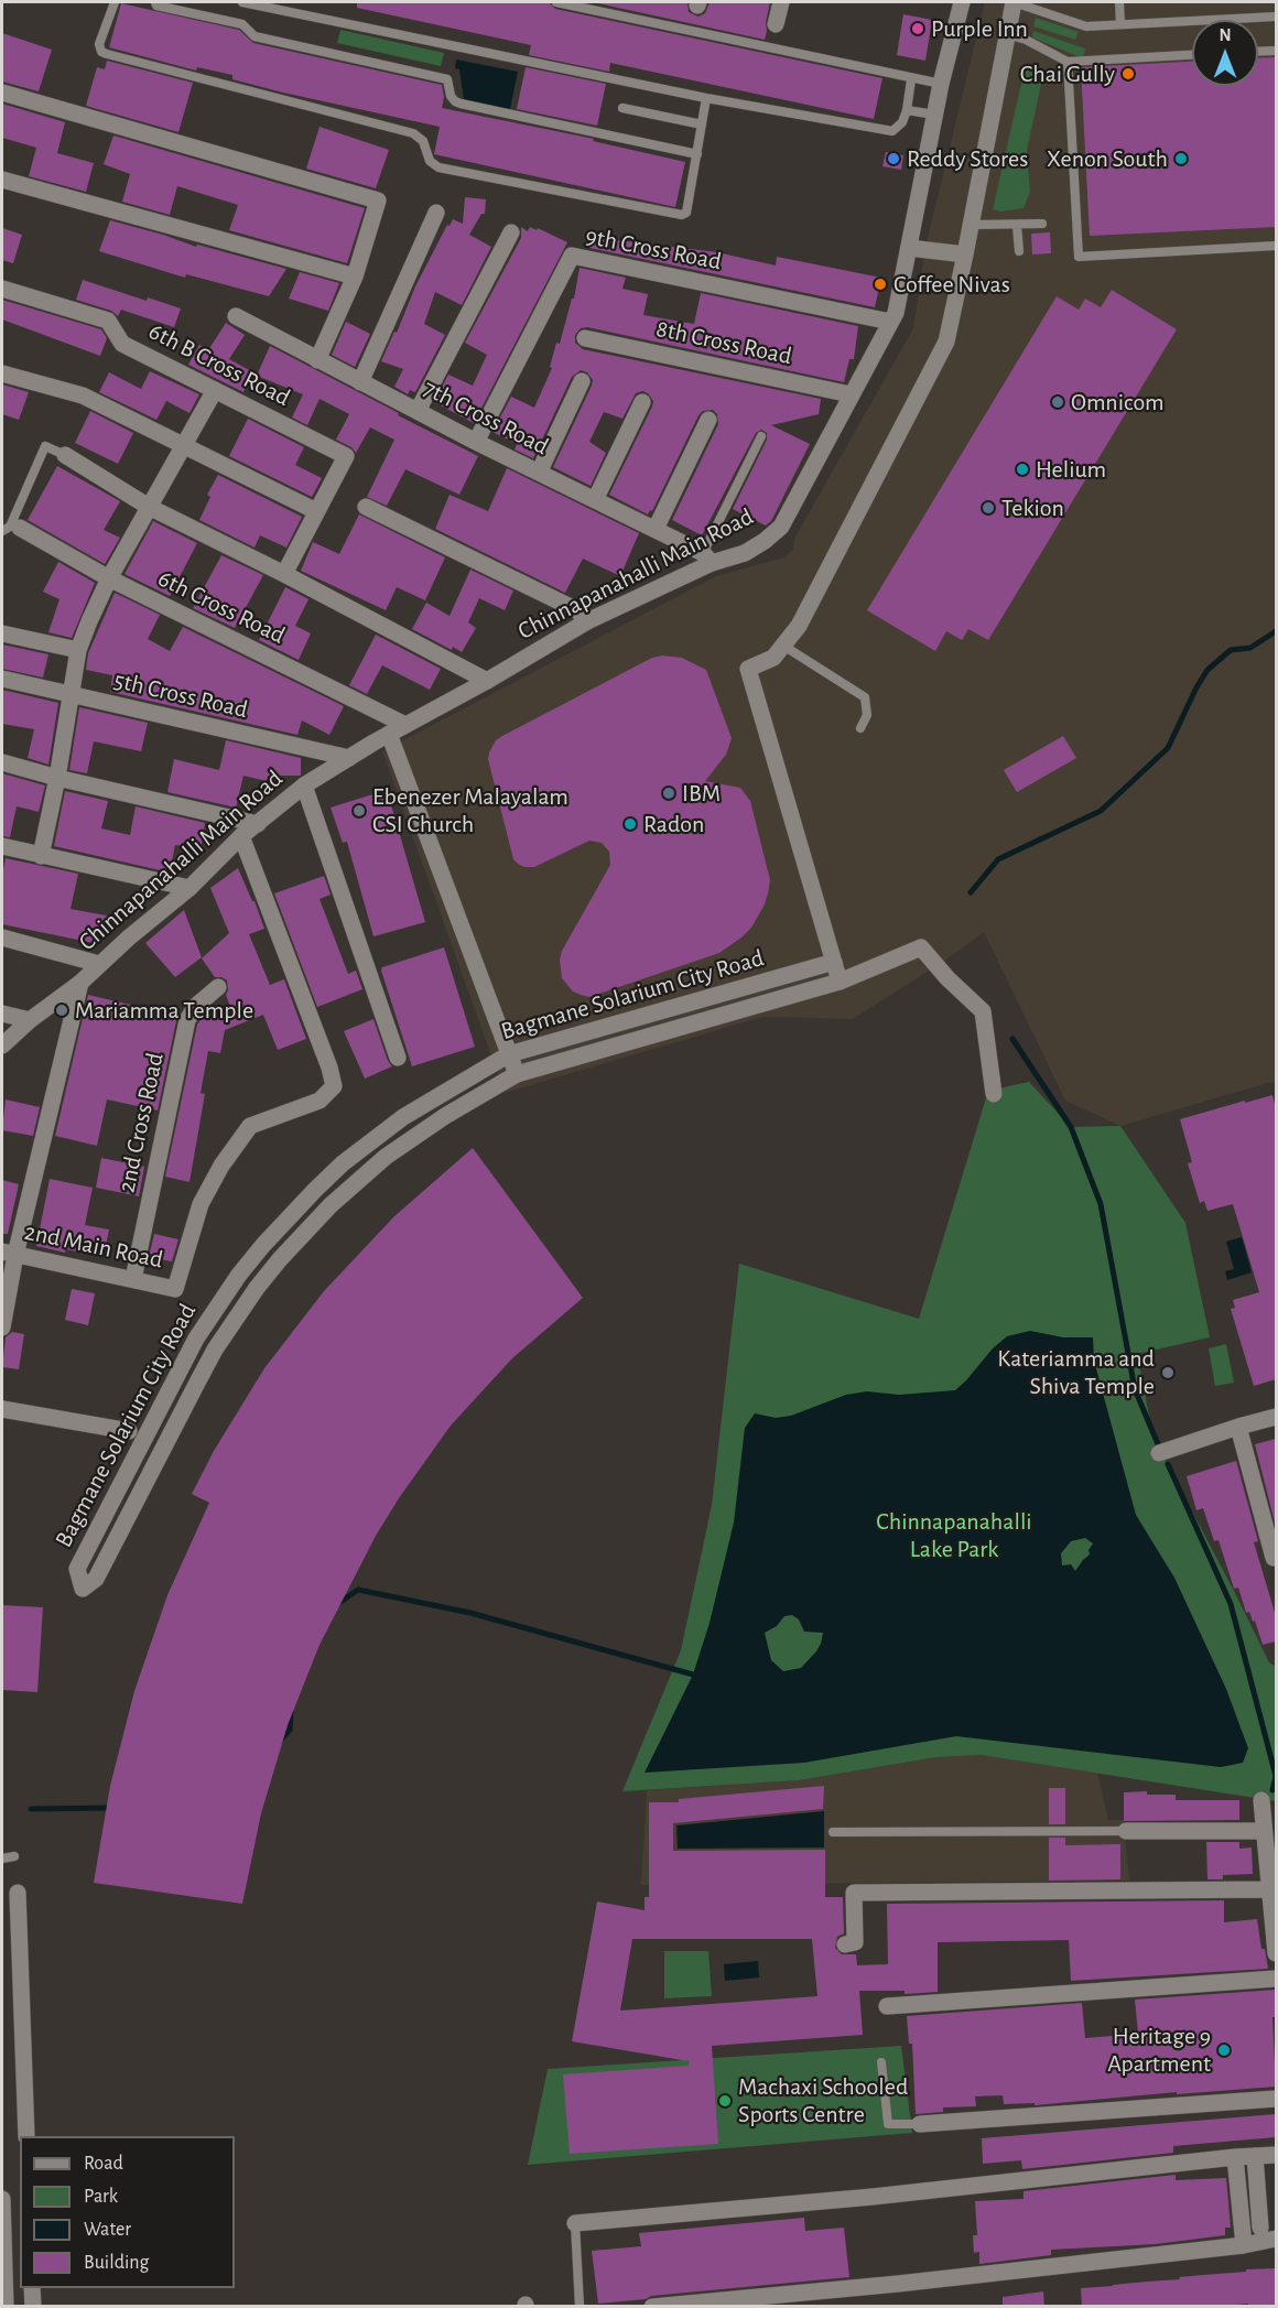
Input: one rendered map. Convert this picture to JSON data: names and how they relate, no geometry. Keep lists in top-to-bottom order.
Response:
{
  "streets": {
    "street": [
      "9th Cross Road",
      "8th Cross Road",
      "6th B Cross Road",
      "7th Cross Road",
      "Chinnapanahalli Main Road",
      "6th Cross Road",
      "5th Cross Road",
      "Bagmane Solarium City Road",
      "2nd Cross Road",
      "2nd Main Road"
    ]
  },
  "crossings": [
    ["9th Cross Road", "7th Cross Road"],
    ["9th Cross Road", "Chinnapanahalli Main Road"],
    ["8th Cross Road", "Chinnapanahalli Main Road"],
    ["7th Cross Road", "Chinnapanahalli Main Road"],
    ["Chinnapanahalli Main Road", "6th Cross Road"],
    ["Chinnapanahalli Main Road", "5th Cross Road"],
    ["Chinnapanahalli Main Road", "2nd Main Road"],
    ["2nd Cross Road", "2nd Main Road"]
  ],
  "parks": ["Chinnapanahalli Lake Park"],
  "places": [
    "Purple Inn",
    "Chai Gully",
    "Reddy Stores",
    "Xenon South",
    "Coffee Nivas",
    "Omnicom",
    "Helium",
    "Tekion",
    "IBM",
    "Ebenezer Malayalam CSI Church",
    "Radon",
    "Mariamma Temple",
    "Kateriamma and Shiva Temple",
    "Heritage 9 Apartment",
    "Machaxi Schooled Sports Centre"
  ],
  "legend": [
    "Road",
    "Park",
    "Water",
    "Building"
  ],
  "north": "top"
}
